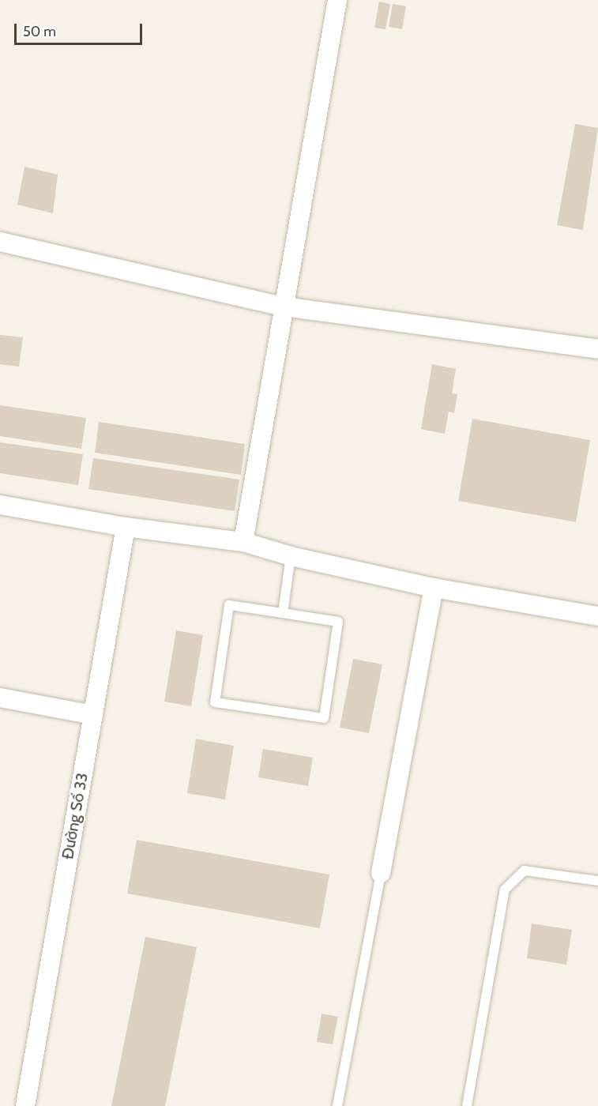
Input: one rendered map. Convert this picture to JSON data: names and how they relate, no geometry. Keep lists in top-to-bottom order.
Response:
{
  "streets": {
    "street": ["Đường Số 33"]
  },
  "scale_bar": "50 m"
}
